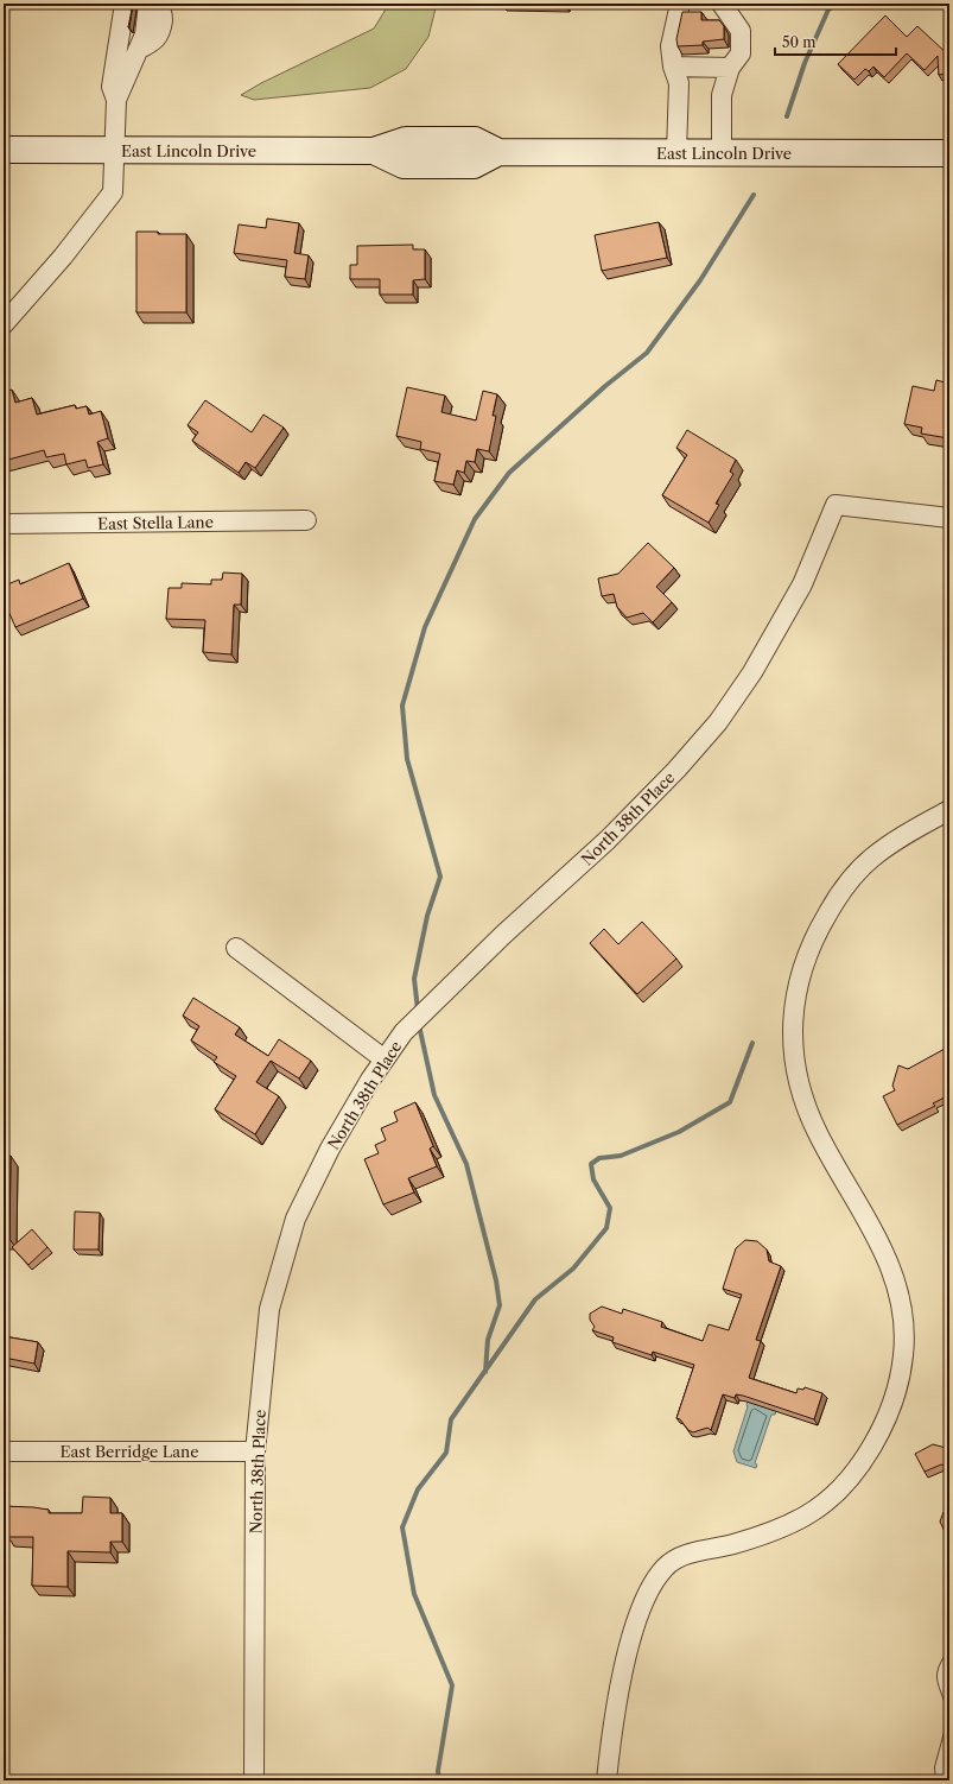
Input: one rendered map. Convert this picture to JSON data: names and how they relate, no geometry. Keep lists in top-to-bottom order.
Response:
{
  "streets": {
    "main road": ["East Lincoln Drive"],
    "street": ["East Stella Lane", "North 38th Place", "East Berridge Lane"]
  },
  "crossings": [
    ["North 38th Place", "East Berridge Lane"]
  ],
  "scale_bar": "50 m"
}
